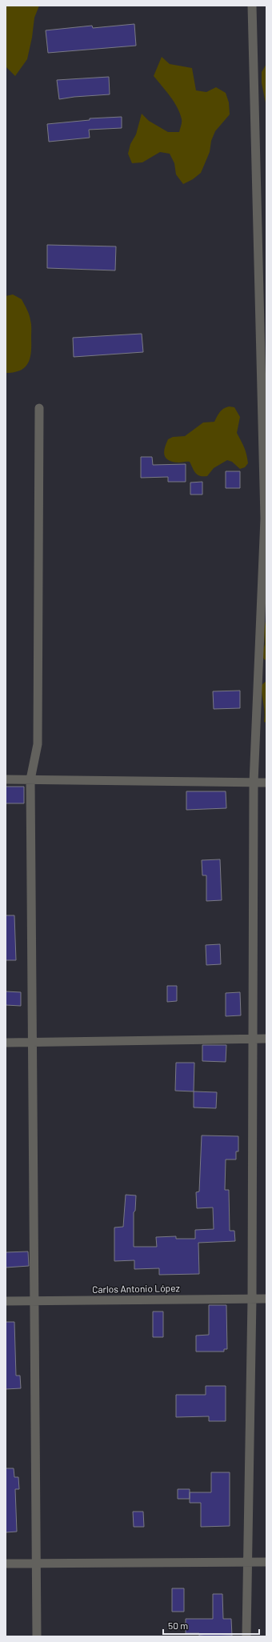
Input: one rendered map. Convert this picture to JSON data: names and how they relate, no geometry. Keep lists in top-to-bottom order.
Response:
{
  "streets": {
    "street": ["Carlos Antonio López"]
  },
  "scale_bar": "50 m"
}
